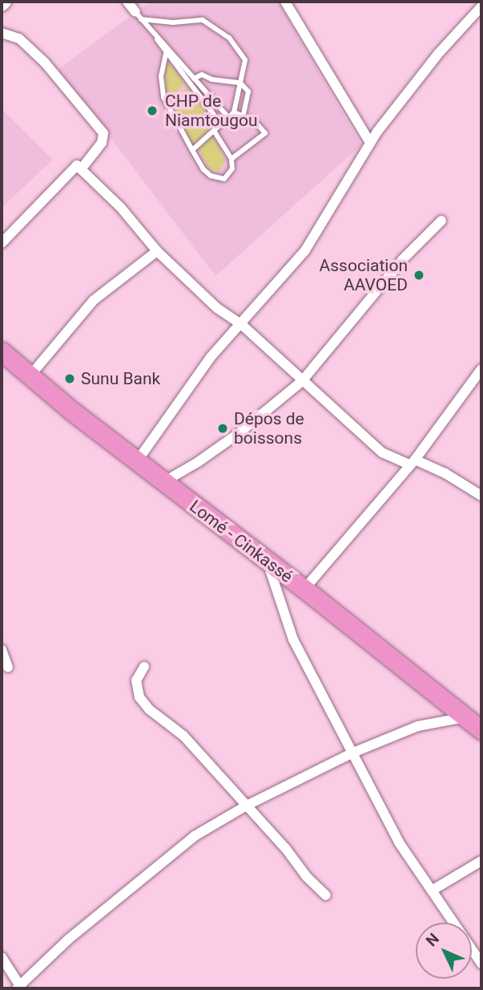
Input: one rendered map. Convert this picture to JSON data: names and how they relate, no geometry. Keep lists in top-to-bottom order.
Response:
{
  "streets": {
    "highway": ["Lomé - Cinkassé"]
  },
  "places": [
    "CHP de Niamtougou",
    "Association AAVOED",
    "Sunu Bank",
    "Dépos de boissons"
  ],
  "north": "top left"
}
